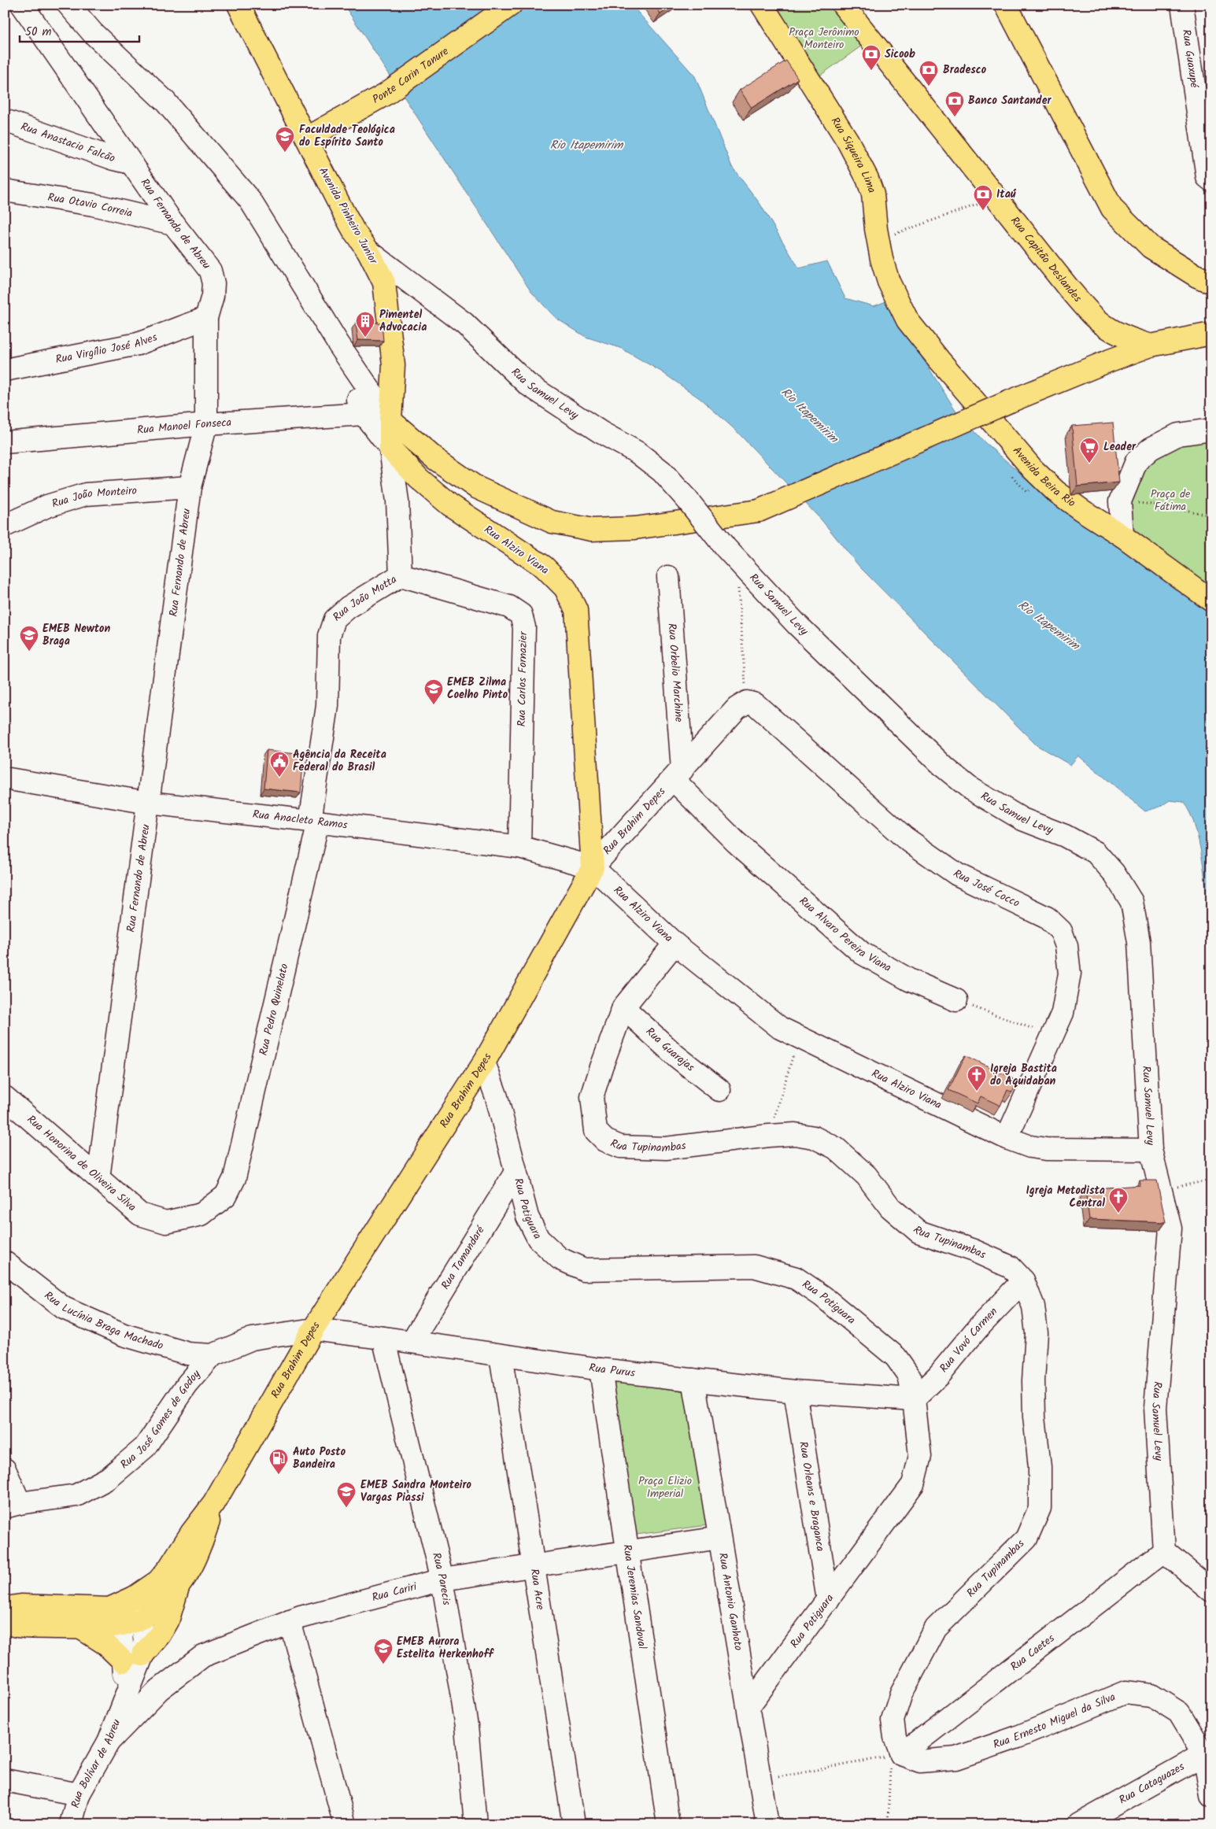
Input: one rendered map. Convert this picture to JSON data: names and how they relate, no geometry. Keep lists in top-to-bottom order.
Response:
{
  "streets": {
    "main road": [
      "Ponte Carin Tanure",
      "Rua Siqueira Lima",
      "Avenida Pinheiro Junior",
      "Rua Capitão Deslandes",
      "Avenida Beira Rio",
      "Rua Alziro Viana",
      "Rua Brahim Depes"
    ],
    "street": [
      "Rua Guaxupé",
      "Rua Anastacio Falcão",
      "Rua Otavio Correia",
      "Rua Fernando de Abreu",
      "Rua Virgílio José Alves",
      "Rua Samuel Levy",
      "Rua Manoel Fonseca",
      "Rua João Monteiro",
      "Rua João Motta",
      "Rua Orbelio Marchine",
      "Rua Carlos Fornazier",
      "Rua Anacleto Ramos",
      "Rua José Cocco",
      "Rua Alvaro Pereira Viana",
      "Rua Pedro Quinelato",
      "Rua Guarajas",
      "Rua Tupinambas",
      "Rua Honorina de Oliveira Silva",
      "Rua Potiguara",
      "Rua Tamandaré",
      "Rua Lucínia Braga Machado",
      "Rua Vovó Carmen",
      "Rua Purus",
      "Rua José Gomes de Godoy",
      "Rua Orleans e Braganca",
      "Rua Parecis",
      "Rua Acre",
      "Rua Cariri",
      "Rua Jeremias Sandoval",
      "Rua Antonio Ganhoto",
      "Rua Caetes",
      "Rua Ernesto Miguel da Silva",
      "Rua Bolívar de Abreu",
      "Rua Cataguazes"
    ]
  },
  "crossings": [
    ["Ponte Carin Tanure", "Avenida Pinheiro Junior"],
    ["Rua Anastacio Falcão", "Rua Fernando de Abreu"],
    ["Rua Siqueira Lima", "Avenida Beira Rio"],
    ["Rua Otavio Correia", "Rua Fernando de Abreu"],
    ["Avenida Pinheiro Junior", "Rua Samuel Levy"],
    ["Avenida Pinheiro Junior", "Rua Alziro Viana"],
    ["Avenida Pinheiro Junior", "Rua João Motta"],
    ["Rua Fernando de Abreu", "Rua Virgílio José Alves"],
    ["Rua Fernando de Abreu", "Rua Manoel Fonseca"],
    ["Rua Fernando de Abreu", "Rua João Monteiro"],
    ["Rua Fernando de Abreu", "Rua Anacleto Ramos"],
    ["Rua Fernando de Abreu", "Rua Honorina de Oliveira Silva"],
    ["Rua Samuel Levy", "Rua Alziro Viana"],
    ["Rua Samuel Levy", "Rua Caetes"],
    ["Rua Alziro Viana", "Rua João Motta"],
    ["Rua Alziro Viana", "Rua Anacleto Ramos"],
    ["Rua Alziro Viana", "Rua Brahim Depes"],
    ["Rua Alziro Viana", "Rua José Cocco"],
    ["Rua Alziro Viana", "Rua Tupinambas"],
    ["Rua João Motta", "Rua Carlos Fornazier"],
    ["Rua João Motta", "Rua Anacleto Ramos"],
    ["Rua João Motta", "Rua Pedro Quinelato"],
    ["Rua Orbelio Marchine", "Rua Brahim Depes"],
    ["Rua Orbelio Marchine", "Rua Alvaro Pereira Viana"],
    ["Rua Carlos Fornazier", "Rua Anacleto Ramos"],
    ["Rua Anacleto Ramos", "Rua Brahim Depes"],
    ["Rua Anacleto Ramos", "Rua Pedro Quinelato"],
    ["Rua Brahim Depes", "Rua José Cocco"],
    ["Rua Brahim Depes", "Rua Alvaro Pereira Viana"],
    ["Rua Brahim Depes", "Rua Potiguara"],
    ["Rua Brahim Depes", "Rua Purus"],
    ["Rua Brahim Depes", "Rua José Gomes de Godoy"],
    ["Rua Brahim Depes", "Rua Bolívar de Abreu"],
    ["Rua Pedro Quinelato", "Rua Honorina de Oliveira Silva"],
    ["Rua Guarajas", "Rua Tupinambas"],
    ["Rua Tupinambas", "Rua Vovó Carmen"],
    ["Rua Tupinambas", "Rua Caetes"],
    ["Rua Tupinambas", "Rua Ernesto Miguel da Silva"],
    ["Rua Potiguara", "Rua Tamandaré"],
    ["Rua Potiguara", "Rua Vovó Carmen"],
    ["Rua Potiguara", "Rua Purus"],
    ["Rua Potiguara", "Rua Orleans e Braganca"],
    ["Rua Potiguara", "Rua Antonio Ganhoto"],
    ["Rua Tamandaré", "Rua Purus"],
    ["Rua Lucínia Braga Machado", "Rua José Gomes de Godoy"],
    ["Rua Vovó Carmen", "Rua Purus"],
    ["Rua Purus", "Rua José Gomes de Godoy"],
    ["Rua Purus", "Rua Orleans e Braganca"],
    ["Rua Purus", "Rua Parecis"],
    ["Rua Purus", "Rua Acre"],
    ["Rua Purus", "Rua Jeremias Sandoval"],
    ["Rua Purus", "Rua Antonio Ganhoto"],
    ["Rua Parecis", "Rua Cariri"],
    ["Rua Acre", "Rua Cariri"],
    ["Rua Cariri", "Rua Jeremias Sandoval"],
    ["Rua Cariri", "Rua Antonio Ganhoto"],
    ["Rua Cariri", "Rua Bolívar de Abreu"],
    ["Rua Caetes", "Rua Ernesto Miguel da Silva"],
    ["Rua Ernesto Miguel da Silva", "Rua Cataguazes"]
  ],
  "water": ["Rio Itapemirim"],
  "parks": ["Praça Jerônimo Monteiro", "Praça de Fátima", "Praça Elizio Imperial"],
  "places": {
    "bank": [
      "Sicoob",
      "Bradesco",
      "Banco Santander",
      "Itaú"
    ],
    "school or university": [
      "Faculdade Teológica do Espírito Santo",
      "EMEB Newton Braga",
      "EMEB Zilma Coelho Pinto",
      "EMEB Sandra Monteiro Vargas Piassi",
      "EMEB Aurora Estelita Herkenhoff"
    ],
    "building": ["Pimentel Advocacia"],
    "supermarket": ["Leader"],
    "public building": ["Agência da Receita Federal do Brasil"],
    "church": ["Igreja Bastita do Aquidaban", "Igreja Metodista Central"],
    "fuel station": ["Auto Posto Bandeira"]
  },
  "scale_bar": "50 m"
}
